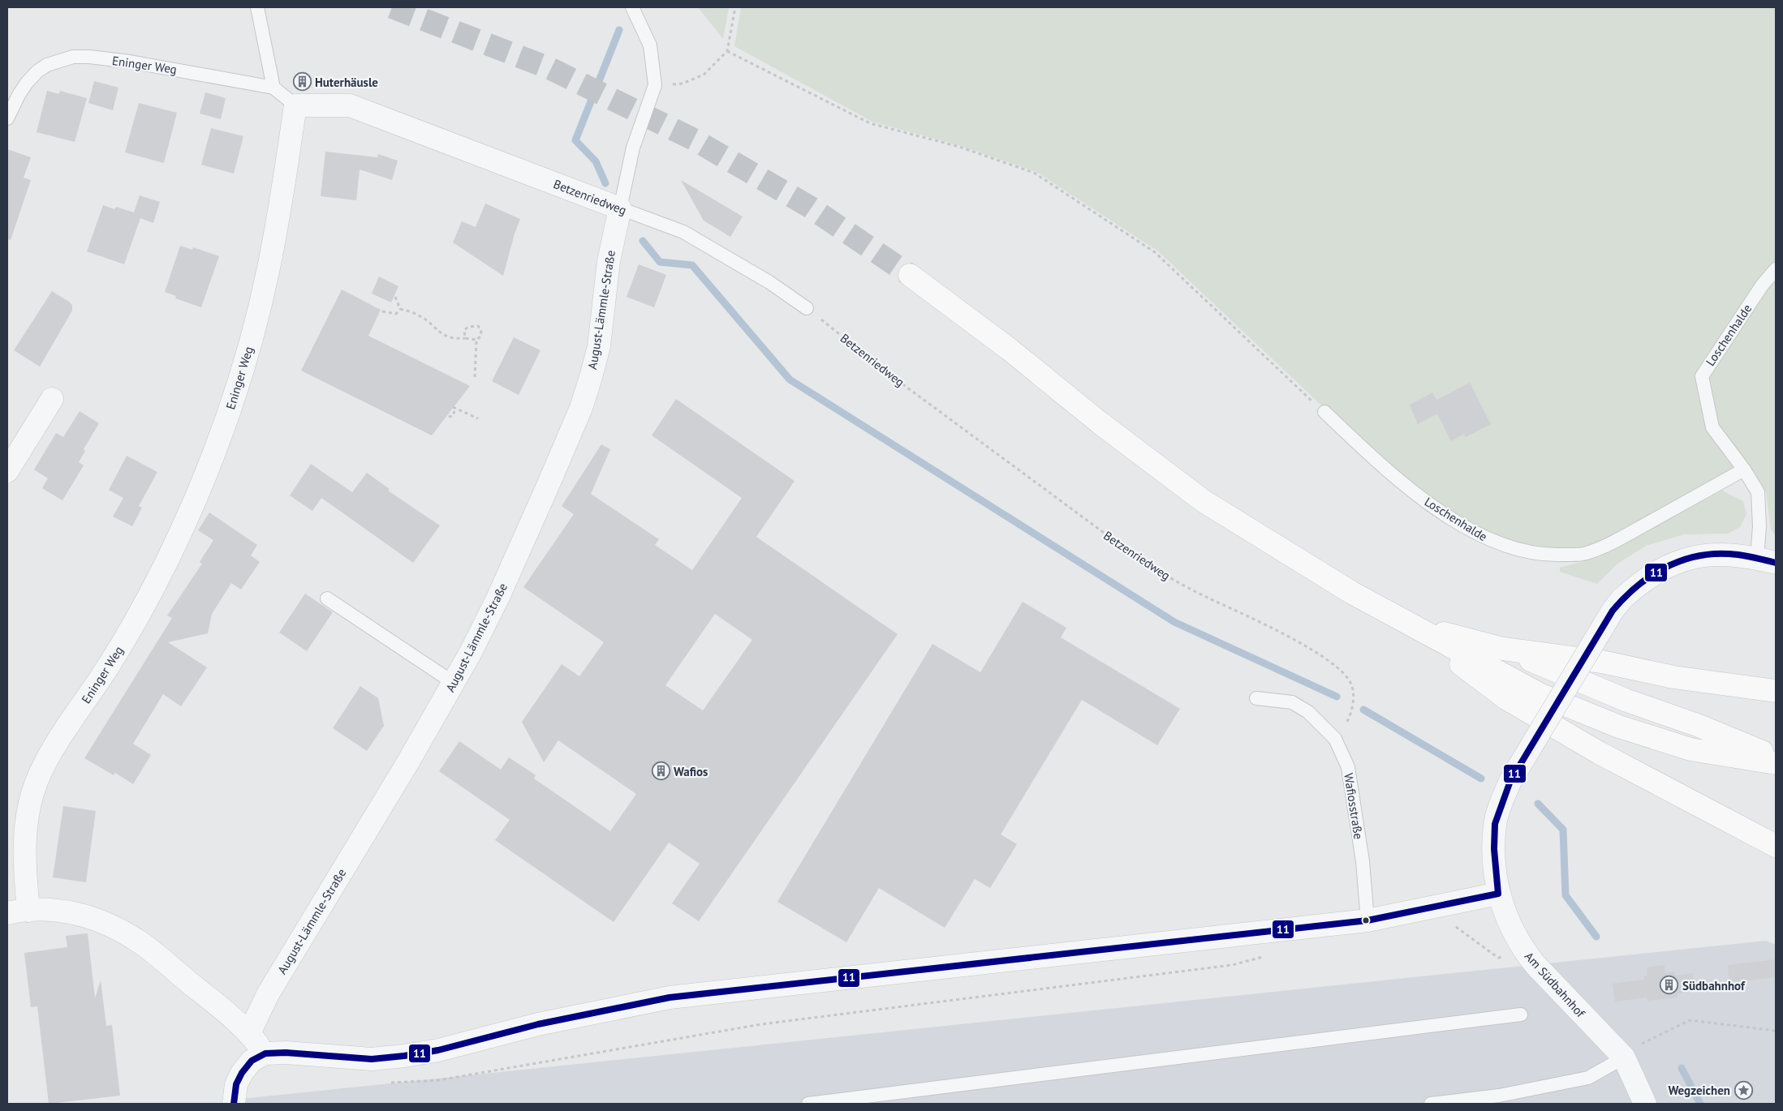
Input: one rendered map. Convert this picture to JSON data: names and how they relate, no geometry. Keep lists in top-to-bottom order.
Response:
{
  "streets": {
    "street": [
      "Eninger Weg",
      "Betzenriedweg",
      "August-Lämmle-Straße",
      "Am Südbahnhof"
    ],
    "lane": ["Loschenhalde", "Wafiosstraße"]
  },
  "crossings": [
    ["Eninger Weg", "Betzenriedweg"],
    ["Betzenriedweg", "August-Lämmle-Straße"],
    ["Betzenriedweg", "Wafiosstraße"],
    ["Loschenhalde", "Am Südbahnhof"]
  ],
  "places": {
    "building": ["Huterhäusle", "Wafios", "Südbahnhof"],
    "place": ["Wegzeichen"]
  },
  "lines": ["transit line 11"]
}
